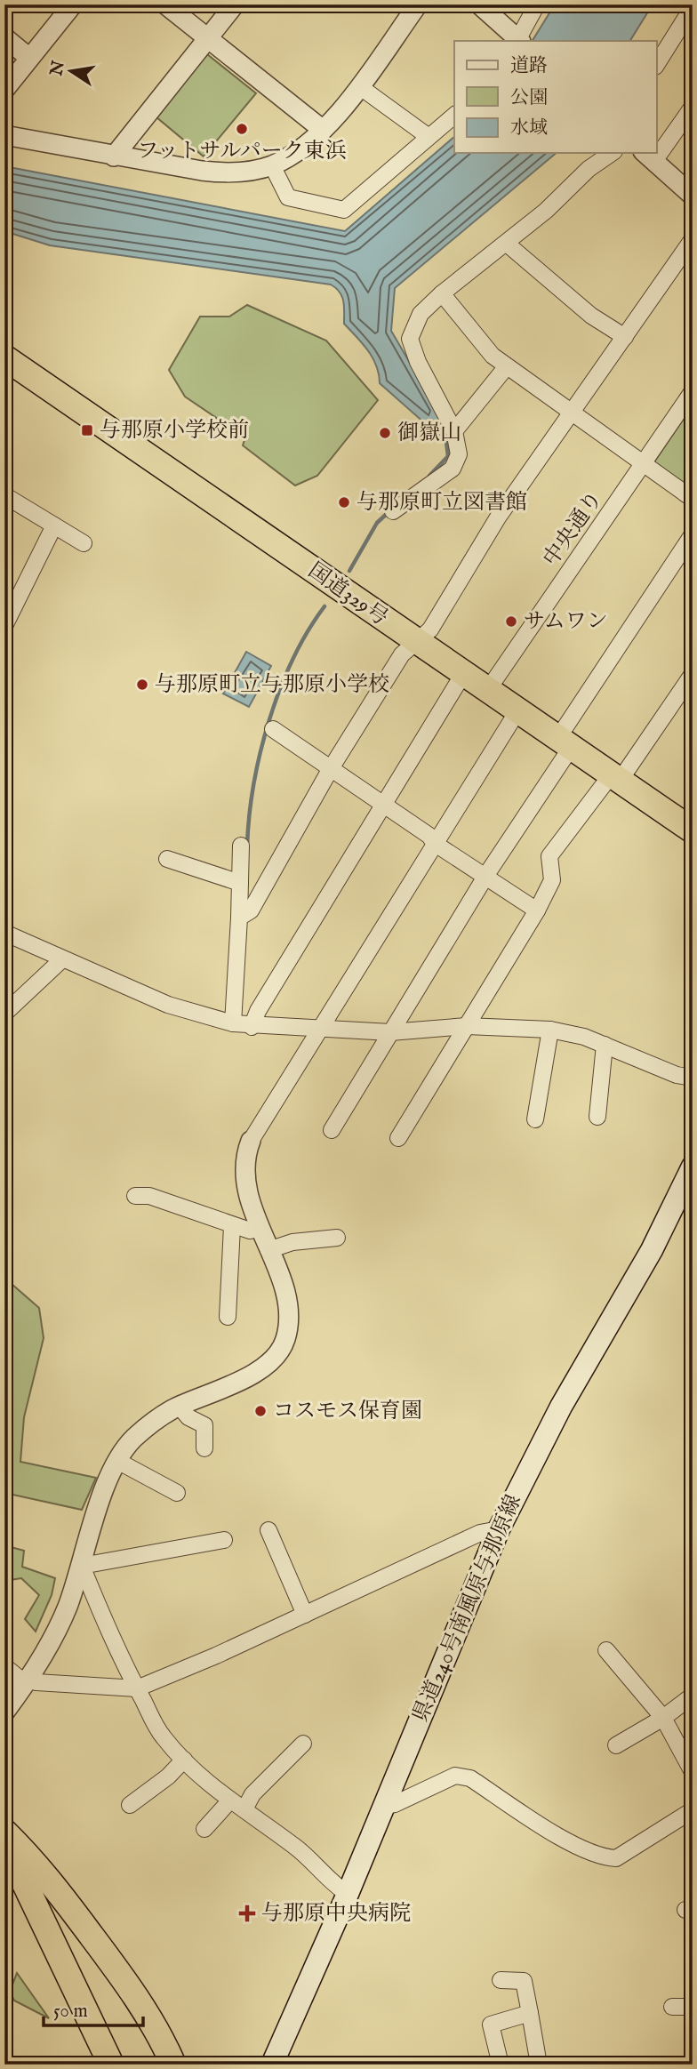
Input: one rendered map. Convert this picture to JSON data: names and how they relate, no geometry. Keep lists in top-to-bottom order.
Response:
{
  "streets": {
    "highway": ["国道329号"],
    "main road": ["県道240号南風原与那原線"],
    "street": ["中央通り"]
  },
  "crossings": [
    ["中央通り", "国道329号"]
  ],
  "places": {
    "other": [
      "フットサルパーク東浜",
      "御嶽山",
      "与那原町立図書館",
      "サムワン",
      "与那原町立与那原小学校",
      "コスモス保育園"
    ],
    "transit": ["与那原小学校前"],
    "health": ["与那原中央病院"]
  },
  "legend": ["道路", "公園", "水域"],
  "scale_bar": "50 m",
  "north": "left"
}
